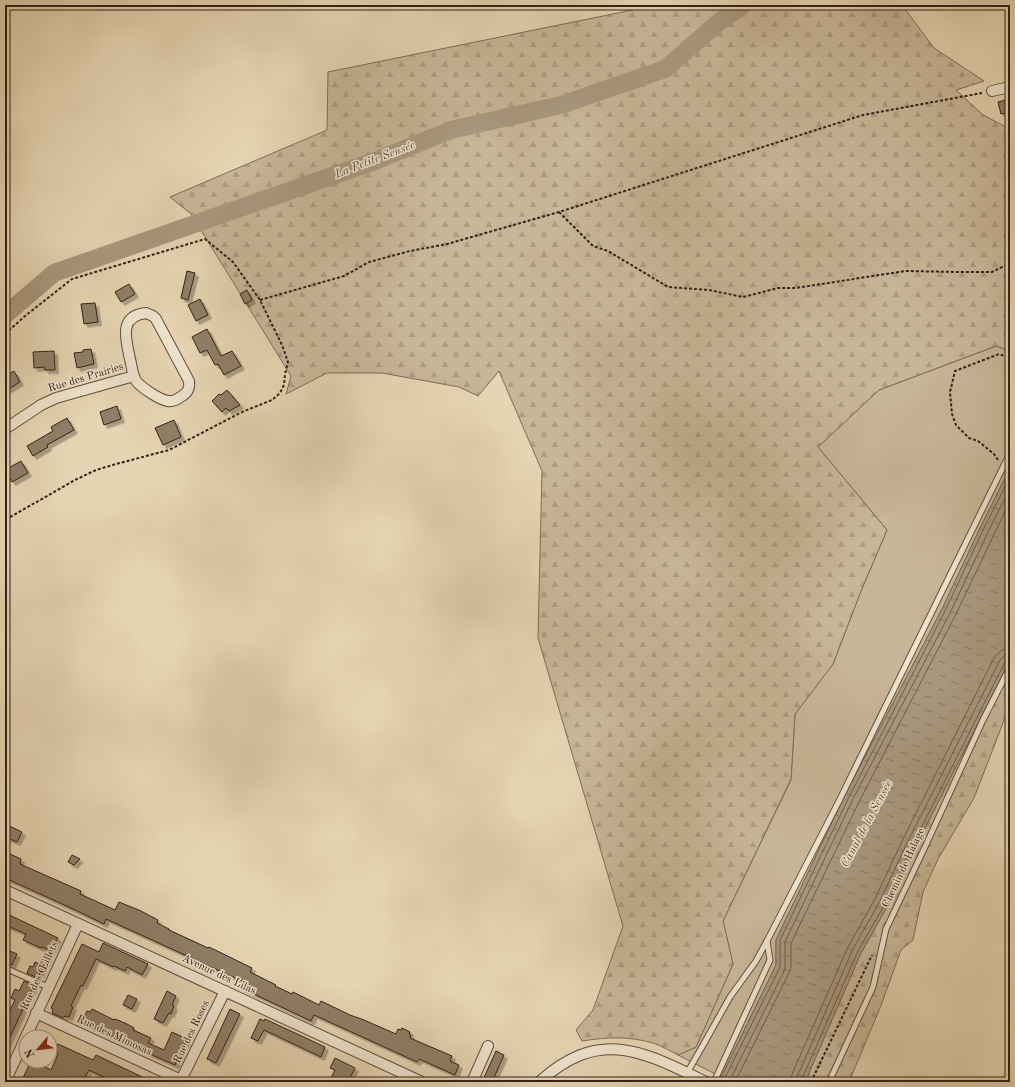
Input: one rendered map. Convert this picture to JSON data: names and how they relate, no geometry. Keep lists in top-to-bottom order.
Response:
{
  "streets": {
    "street": [
      "Rue des Prairies",
      "Avenue des Lilas",
      "Rue des Œillets",
      "Rue des Roses",
      "Rue des Mimosas"
    ],
    "lane": ["Chemin de Halage"]
  },
  "crossings": [
    ["Avenue des Lilas", "Rue des Œillets"],
    ["Avenue des Lilas", "Rue des Roses"],
    ["Rue des Œillets", "Rue des Mimosas"],
    ["Rue des Roses", "Rue des Mimosas"]
  ],
  "water": ["La Petite Sensée", "Canal de la Sensée"],
  "north": "bottom left"
}
